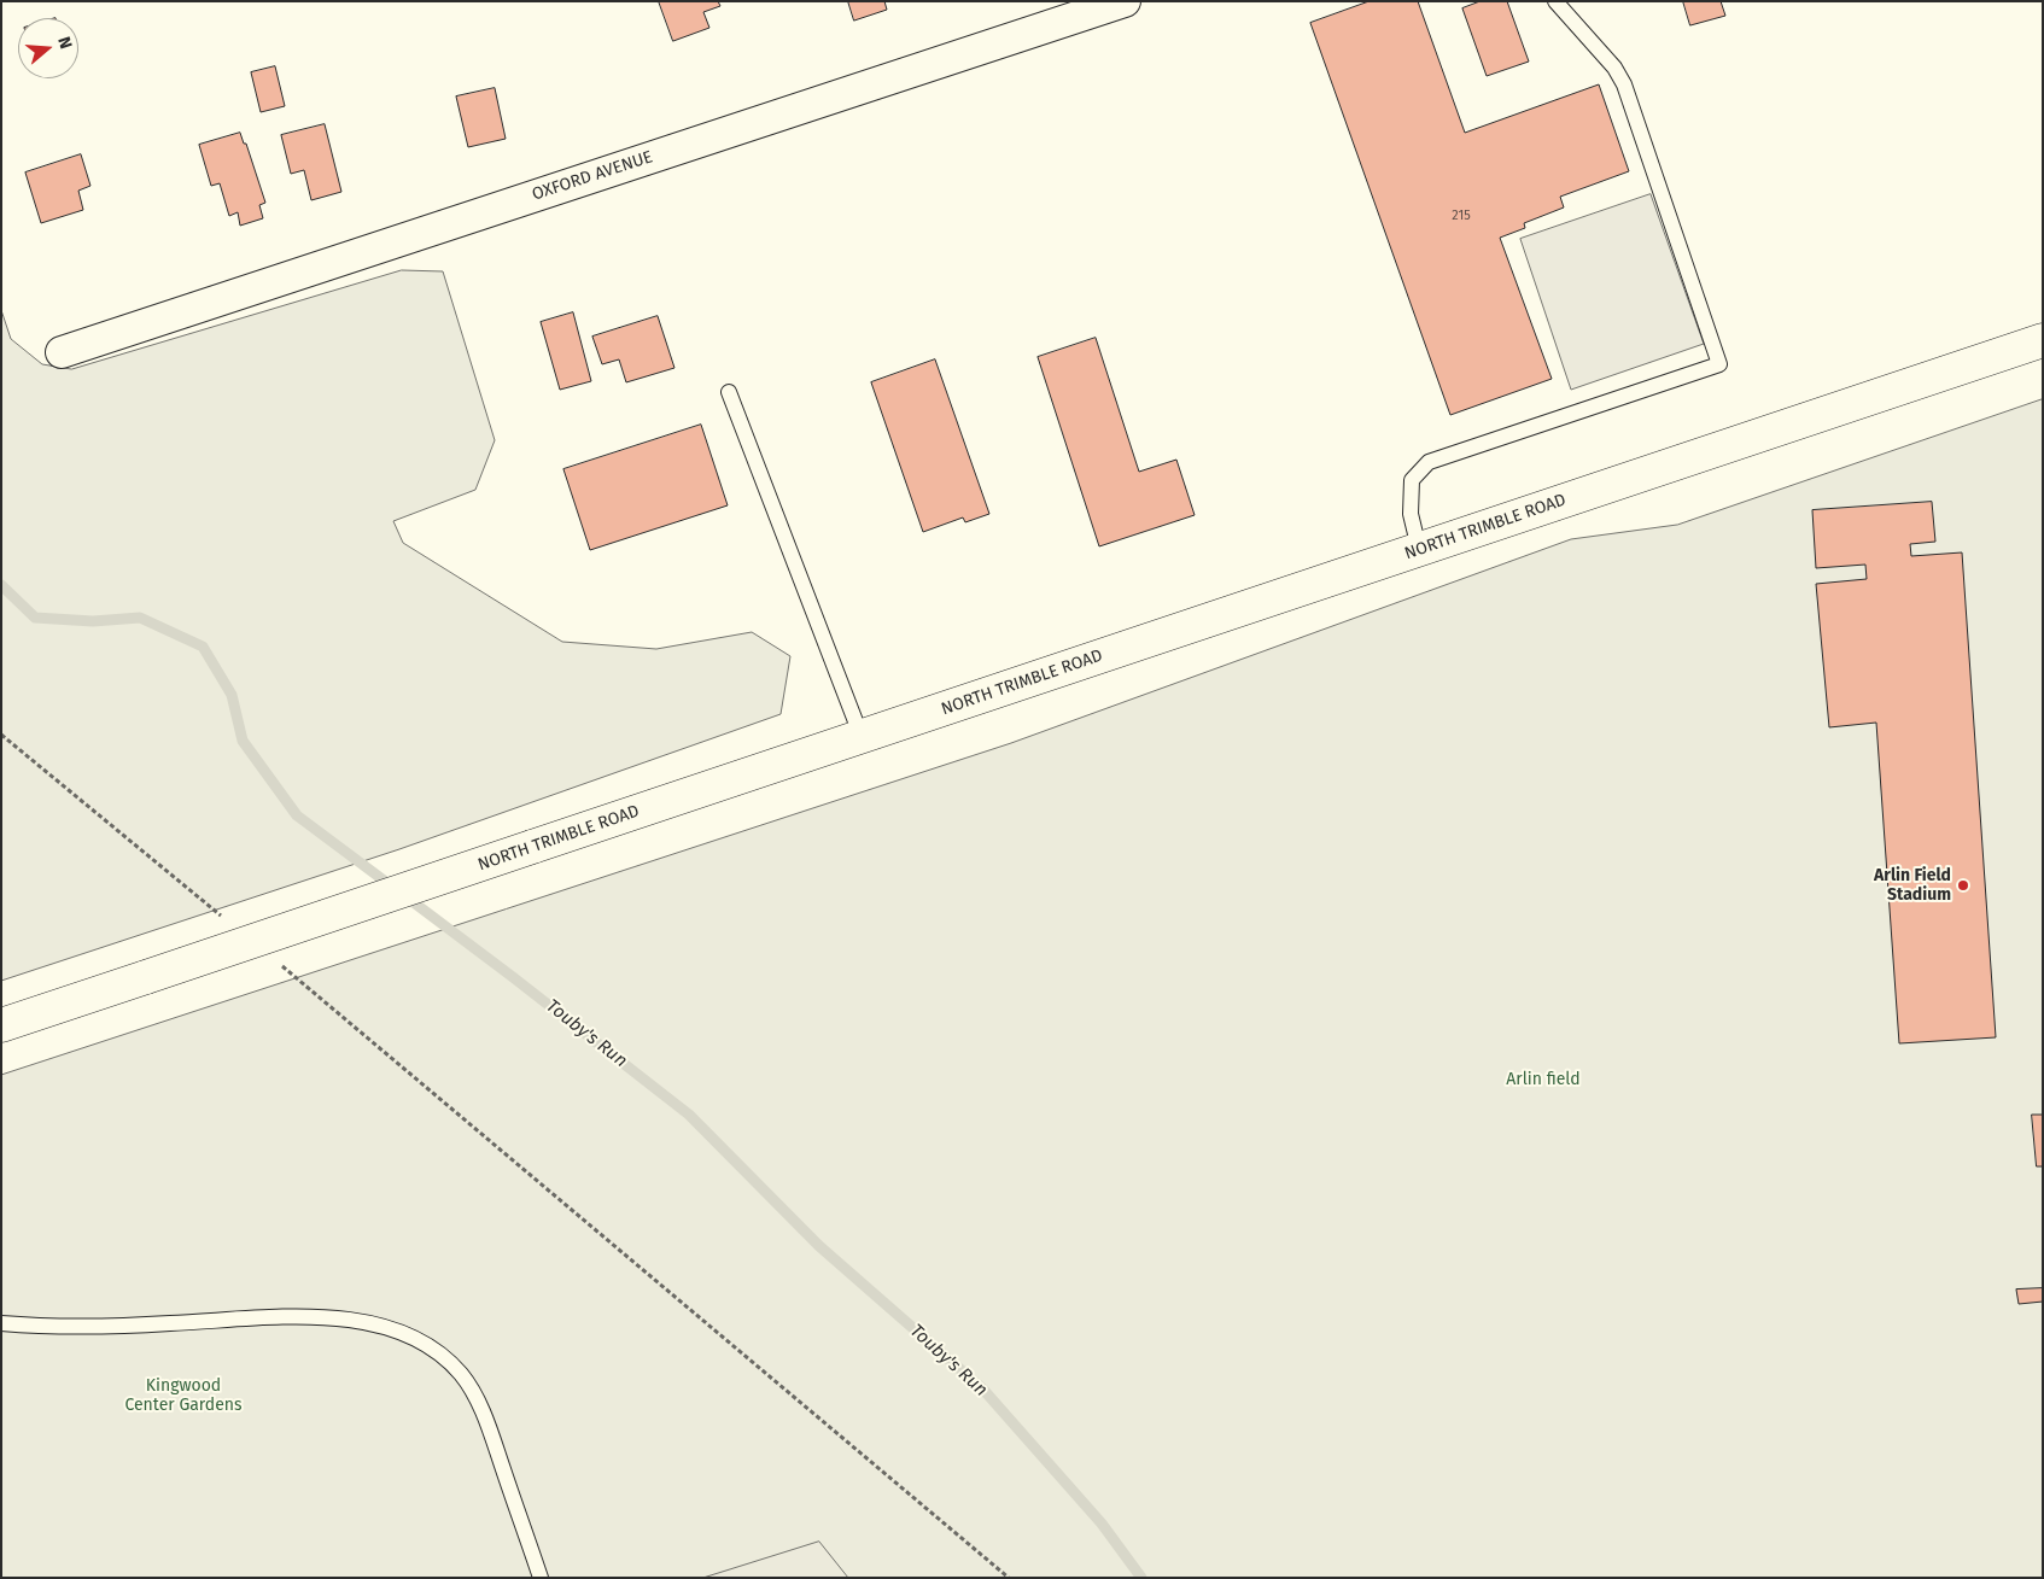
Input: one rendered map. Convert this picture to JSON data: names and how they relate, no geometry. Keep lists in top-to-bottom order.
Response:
{
  "streets": {
    "main road": ["NORTH TRIMBLE ROAD"],
    "street": ["OXFORD AVENUE"]
  },
  "water": ["Touby's Run"],
  "parks": ["Arlin field", "Kingwood Center Gardens"],
  "places": ["Arlin Field Stadium"],
  "house_numbers": ["215"],
  "north": "right"
}
